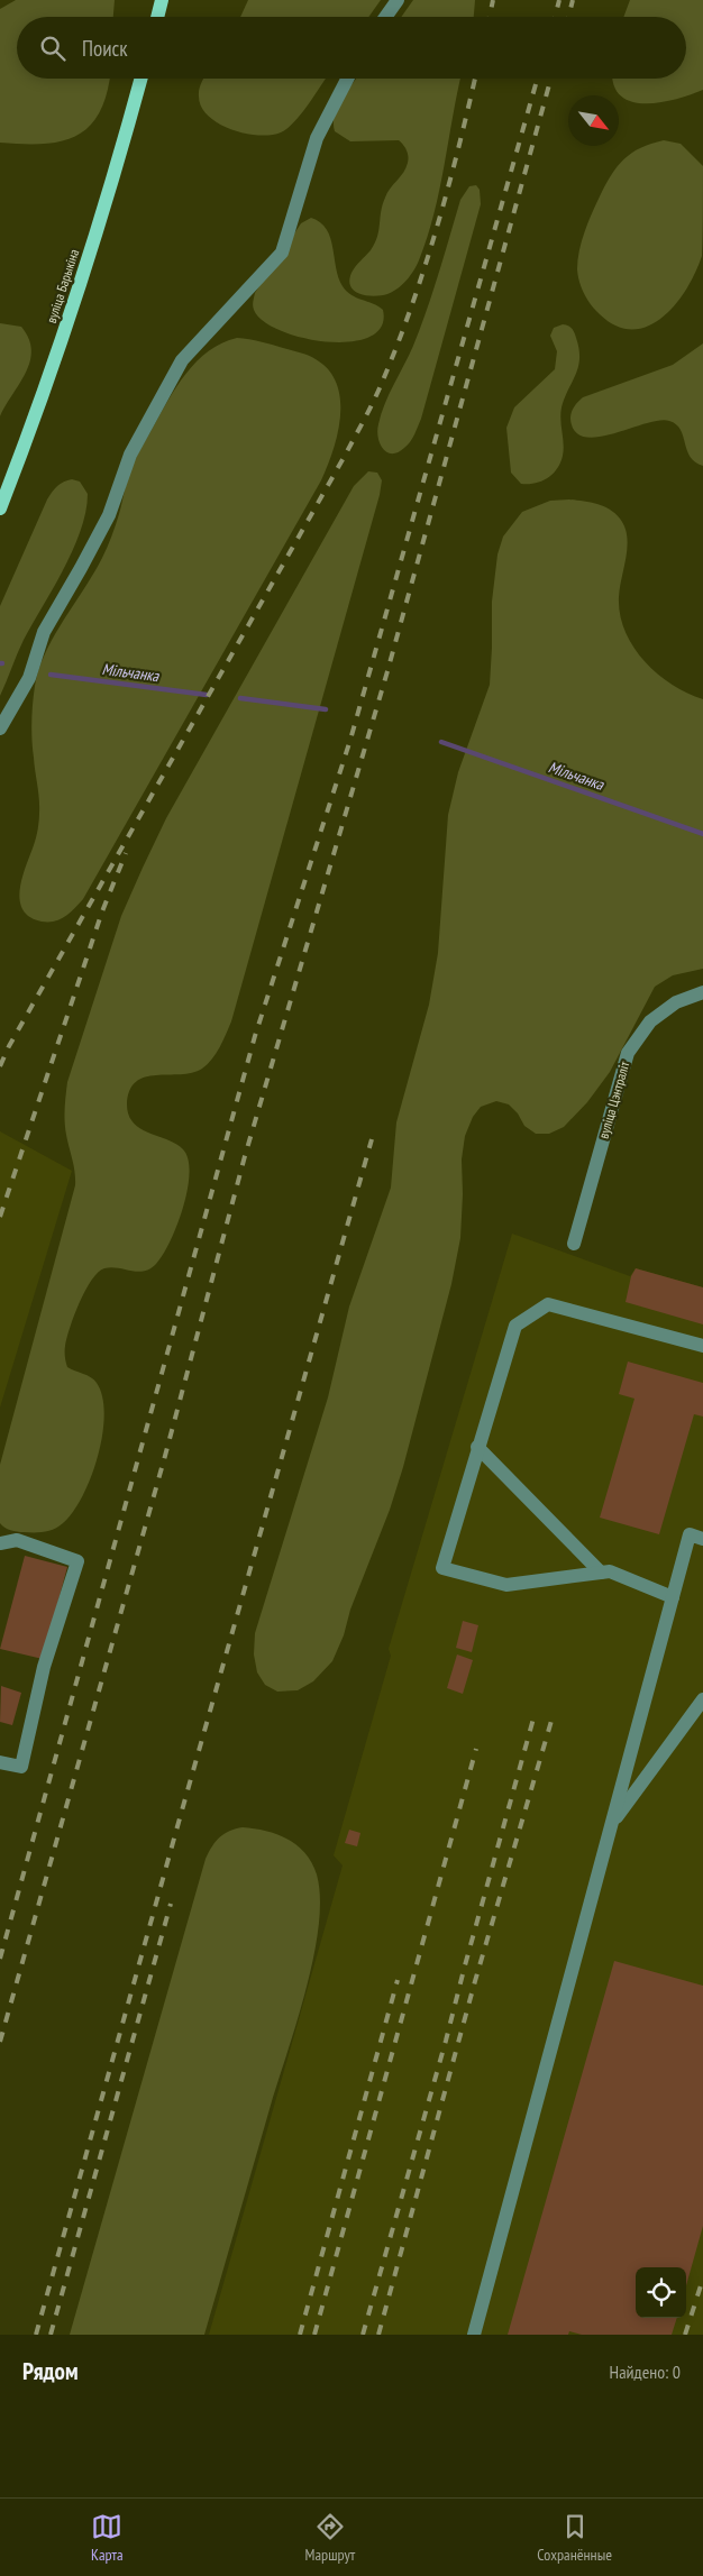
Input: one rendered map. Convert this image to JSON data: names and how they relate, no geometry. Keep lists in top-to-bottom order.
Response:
{
  "streets": {
    "main road": ["вуліца Барыкіна"],
    "street": ["вуліца Цэнтраліт"]
  },
  "water": ["Мільчанка"],
  "north": "bottom right",
  "page": {
    "search": "Поиск",
    "heading": ["Рядом", "Найдено: 0"],
    "nav": ["Карта", "Маршрут", "Сохранённые"]
  }
}
